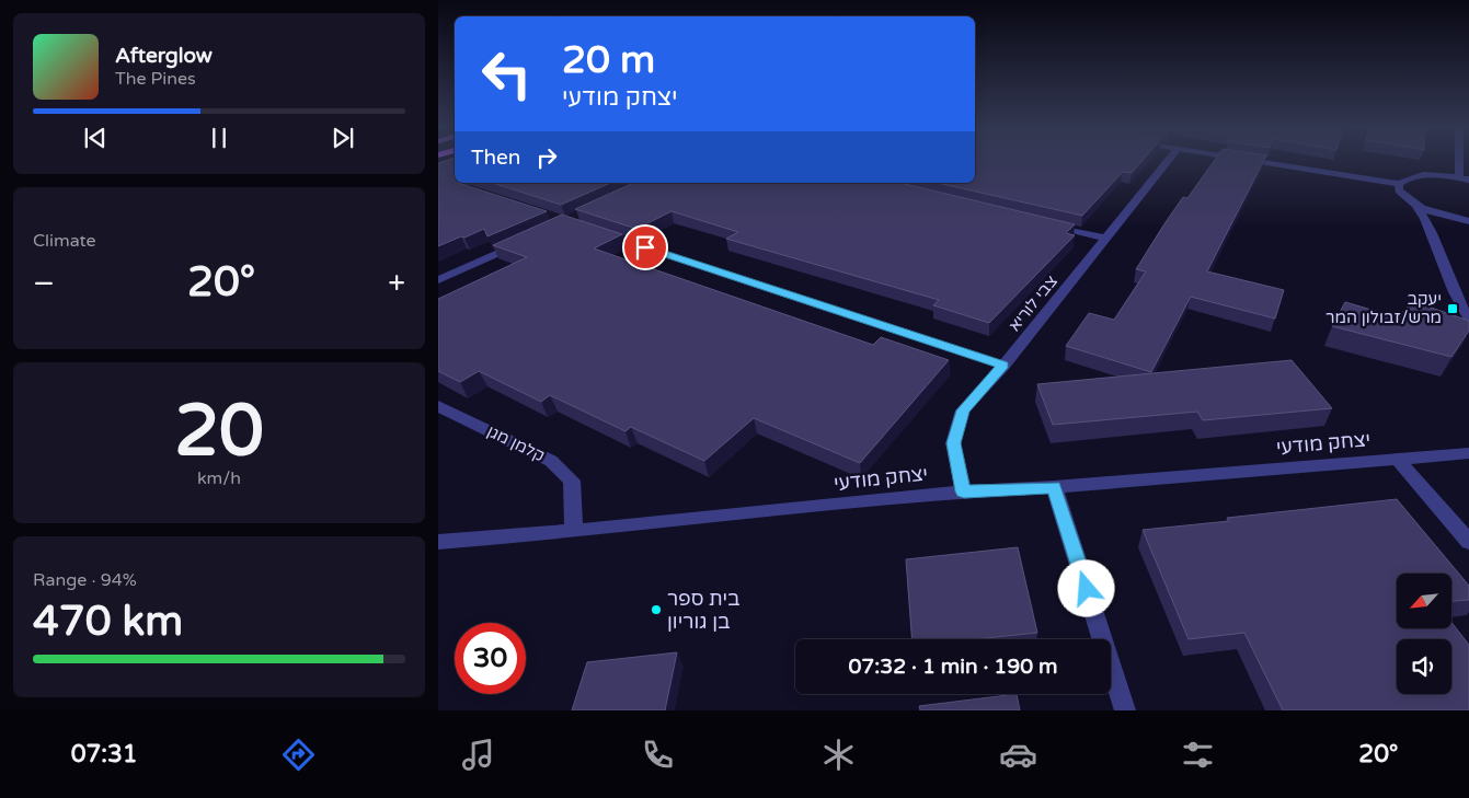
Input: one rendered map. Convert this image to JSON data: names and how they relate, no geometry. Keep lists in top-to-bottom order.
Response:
{
  "streets": {
    "street": ["צבי לוריא", "קלמן מגן", "יצחק מודעי"]
  },
  "crossings": [
    ["צבי לוריא", "יצחק מודעי"],
    ["קלמן מגן", "יצחק מודעי"]
  ],
  "places": {
    "transit": ["יעקב מרש/זבולון המר"],
    "other": ["בית ספר בן גוריון"]
  },
  "north": "bottom left",
  "page": {
    "turn": ["20 m", "יצחק מודעי"],
    "song": ["Afterglow", "The Pines"],
    "then": "Then",
    "tile": [
      "Climate",
      ["20", "km/h"],
      ["Range · 94%", "470 km"]
    ],
    "heat": ["−", "20°", "+"],
    "limit": "30",
    "trip": "07:32 · 1 min · 190 m",
    "tabs": ["07:31", "20°"]
  }
}
